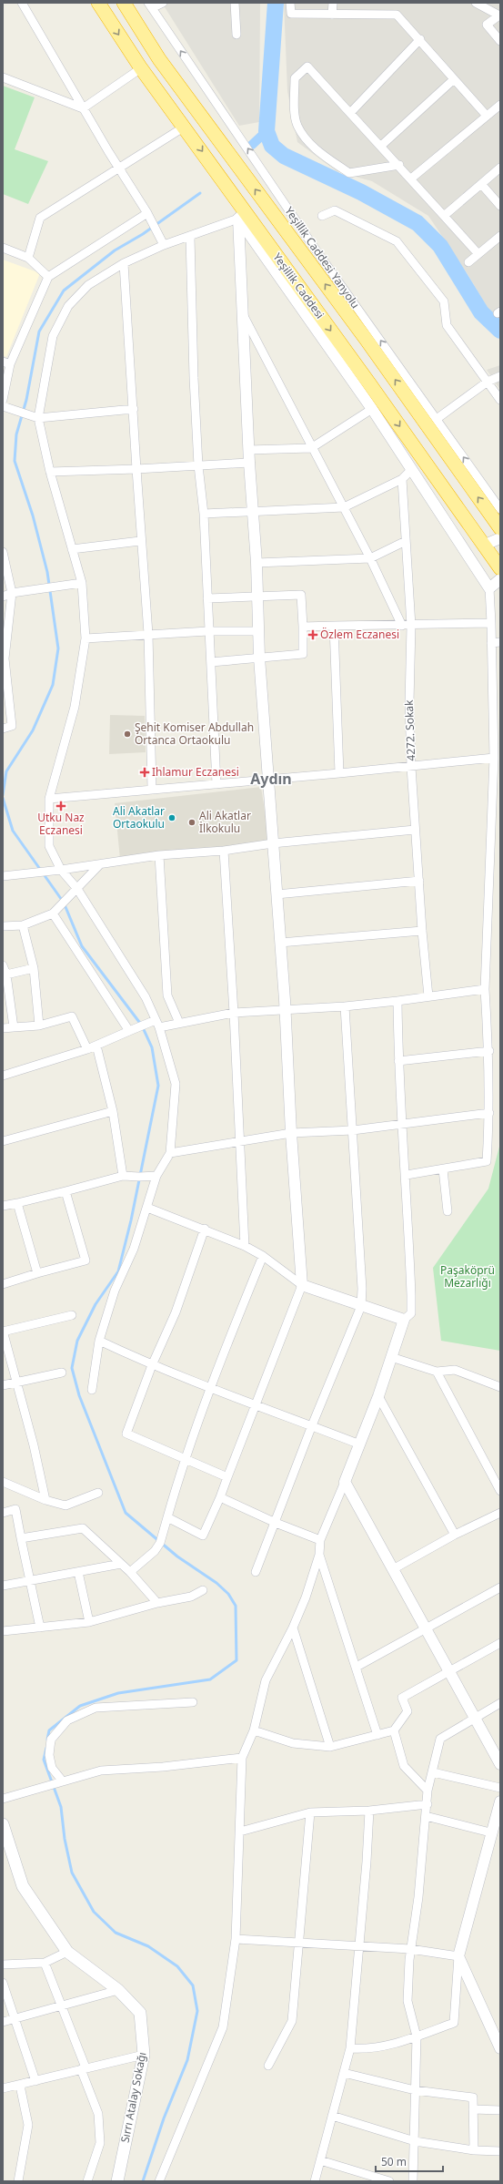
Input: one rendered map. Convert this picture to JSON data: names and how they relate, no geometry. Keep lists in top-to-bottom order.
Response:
{
  "streets": {
    "highway": ["Yeşillik Caddesi"],
    "main road": ["Sırrı Atalay Sokağı"],
    "street": ["Yeşillik Caddesi Yanyolu", "4272. Sokak"]
  },
  "districts": ["Aydın"],
  "parks": ["Paşaköprü Mezarlığı"],
  "places": {
    "health": ["Özlem Eczanesi", "Ihlamur Eczanesi", "Utku Naz Eczanesi"],
    "other": ["Şehit Komiser Abdullah Ortanca Ortaokulu", "Ali Akatlar Ortaokulu", "Ali Akatlar İlkokulu"]
  },
  "scale_bar": "50 m"
}
